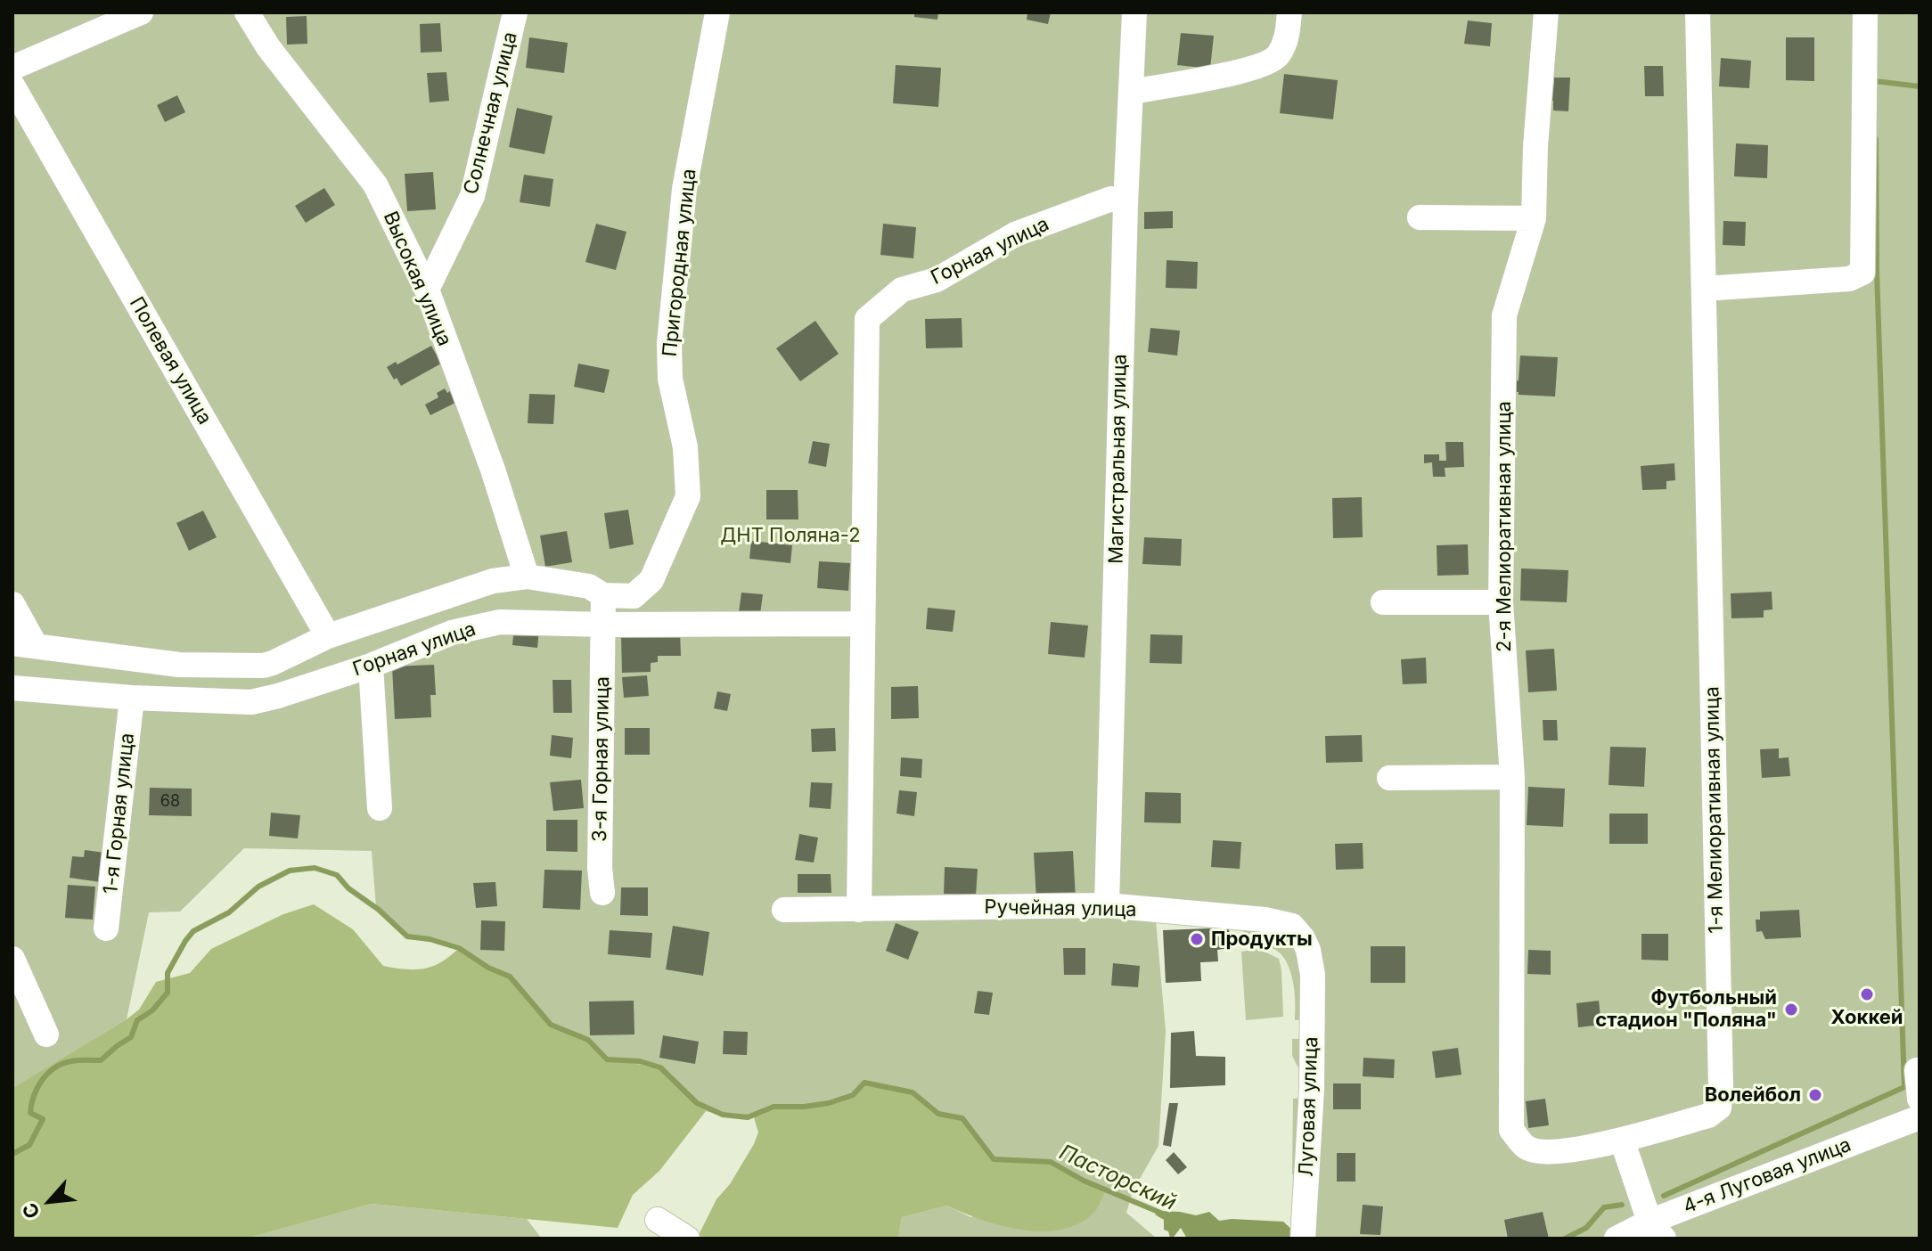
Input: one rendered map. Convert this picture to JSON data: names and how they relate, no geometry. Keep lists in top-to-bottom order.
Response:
{
  "streets": {
    "street": [
      "Солнечная улица",
      "Горная улица",
      "Пригородная улица",
      "Высокая улица",
      "Полевая улица",
      "Магистральная улица",
      "2-я Мелиоративная улица",
      "3-я Горная улица",
      "1-я Мелиоративная улица",
      "1-я Горная улица",
      "Ручейная улица",
      "Луговая улица",
      "4-я Луговая улица"
    ]
  },
  "crossings": [
    ["Солнечная улица", "Высокая улица"],
    ["Горная улица", "Магистральная улица"],
    ["Горная улица", "3-я Горная улица"],
    ["Горная улица", "1-я Горная улица"],
    ["Горная улица", "Ручейная улица"],
    ["Пригородная улица", "3-я Горная улица"],
    ["Магистральная улица", "Ручейная улица"],
    ["2-я Мелиоративная улица", "1-я Мелиоративная улица"],
    ["Ручейная улица", "Луговая улица"]
  ],
  "water": ["Пасторский"],
  "parks": ["ДНТ Поляна-2"],
  "places": [
    "Продукты",
    "Хоккей",
    "Футбольный стадион \"Поляна\"",
    "Волейбол"
  ],
  "house_numbers": ["68"],
  "north": "bottom left"
}
